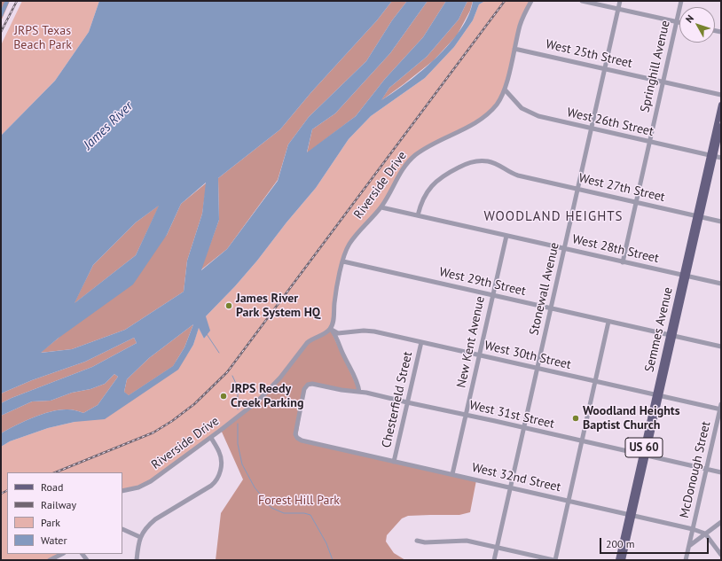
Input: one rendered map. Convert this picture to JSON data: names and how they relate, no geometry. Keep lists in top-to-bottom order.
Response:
{
  "streets": {
    "main road": ["Semmes Avenue", "US 60"],
    "street": [
      "West 25th Street",
      "Springhill Avenue",
      "West 26th Street",
      "Riverside Drive",
      "West 27th Street",
      "West 28th Street",
      "West 29th Street",
      "Stonewall Avenue",
      "New Kent Avenue",
      "West 30th Street",
      "Chesterfield Street",
      "West 31st Street",
      "McDonough Street",
      "West 32nd Street"
    ]
  },
  "crossings": [
    ["West 25th Street", "Springhill Avenue"],
    ["West 25th Street", "Riverside Drive"],
    ["West 25th Street", "Stonewall Avenue"],
    ["Springhill Avenue", "West 26th Street"],
    ["Springhill Avenue", "West 27th Street"],
    ["Springhill Avenue", "West 28th Street"],
    ["West 26th Street", "Riverside Drive"],
    ["West 26th Street", "Stonewall Avenue"],
    ["West 26th Street", "Semmes Avenue"],
    ["Riverside Drive", "West 28th Street"],
    ["Riverside Drive", "West 29th Street"],
    ["Riverside Drive", "West 30th Street"],
    ["West 27th Street", "West 28th Street"],
    ["West 27th Street", "Stonewall Avenue"],
    ["West 27th Street", "Semmes Avenue"],
    ["West 28th Street", "Stonewall Avenue"],
    ["West 28th Street", "Semmes Avenue"],
    ["West 28th Street", "New Kent Avenue"],
    ["West 29th Street", "Stonewall Avenue"],
    ["West 29th Street", "Semmes Avenue"],
    ["West 29th Street", "New Kent Avenue"],
    ["Stonewall Avenue", "West 30th Street"],
    ["Stonewall Avenue", "West 31st Street"],
    ["Stonewall Avenue", "West 32nd Street"],
    ["Semmes Avenue", "West 30th Street"],
    ["Semmes Avenue", "West 31st Street"],
    ["Semmes Avenue", "West 32nd Street"],
    ["New Kent Avenue", "West 30th Street"],
    ["New Kent Avenue", "West 31st Street"],
    ["New Kent Avenue", "West 32nd Street"],
    ["West 30th Street", "Chesterfield Street"],
    ["West 30th Street", "McDonough Street"],
    ["Chesterfield Street", "West 31st Street"],
    ["Chesterfield Street", "West 32nd Street"],
    ["West 31st Street", "McDonough Street"],
    ["West 31st Street", "West 32nd Street"],
    ["McDonough Street", "West 32nd Street"]
  ],
  "districts": ["WOODLAND HEIGHTS"],
  "water": ["James River"],
  "parks": ["JRPS Texas Beach Park", "Forest Hill Park"],
  "places": ["James River Park System HQ", "JRPS Reedy Creek Parking", "Woodland Heights Baptist Church"],
  "legend": [
    "Road",
    "Railway",
    "Park",
    "Water"
  ],
  "scale_bar": "200 m",
  "north": "top left"
}
